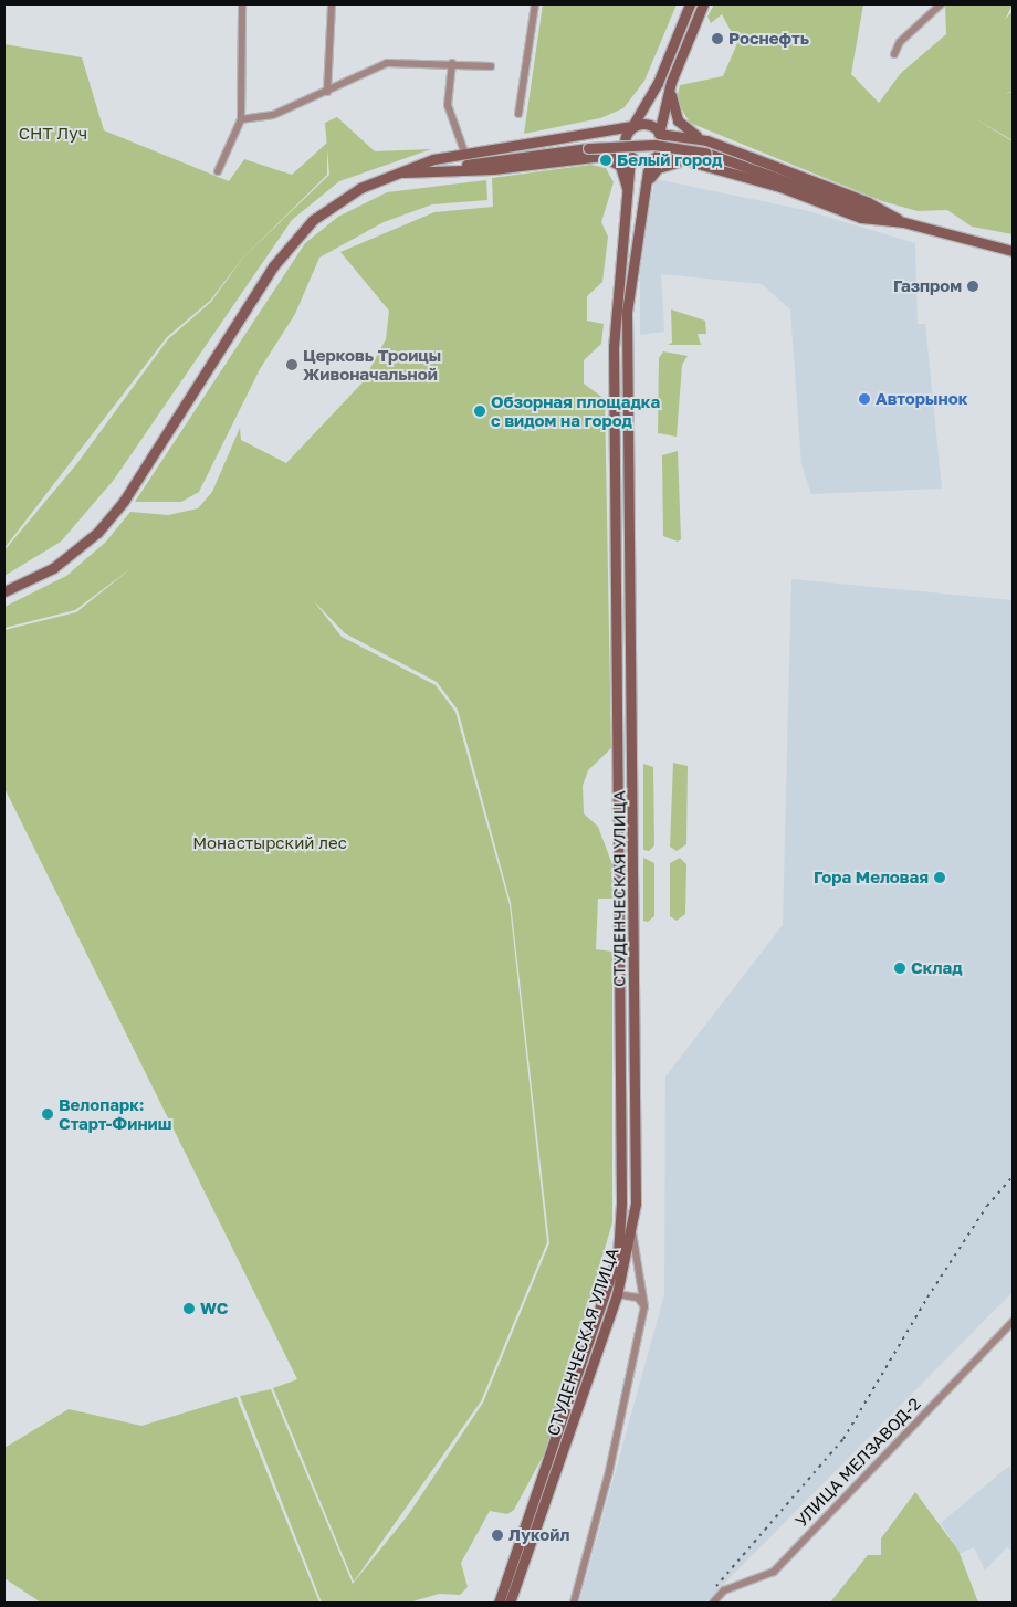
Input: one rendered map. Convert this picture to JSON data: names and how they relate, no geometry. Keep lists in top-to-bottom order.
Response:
{
  "streets": {
    "main road": ["СТУДЕНЧЕСКАЯ УЛИЦА"],
    "street": ["УЛИЦА МЕЛЗАВОД-2"]
  },
  "parks": ["СНТ Луч", "Монастырский лес"],
  "places": [
    "Роснефть",
    "Белый город",
    "Газпром",
    "Церковь Троицы Живоначальной",
    "Авторынок",
    "Обзорная площадка с видом на город",
    "Гора Меловая",
    "Склад",
    "Велопарк: Старт-Финиш",
    "WC",
    "Лукойл"
  ]
}
